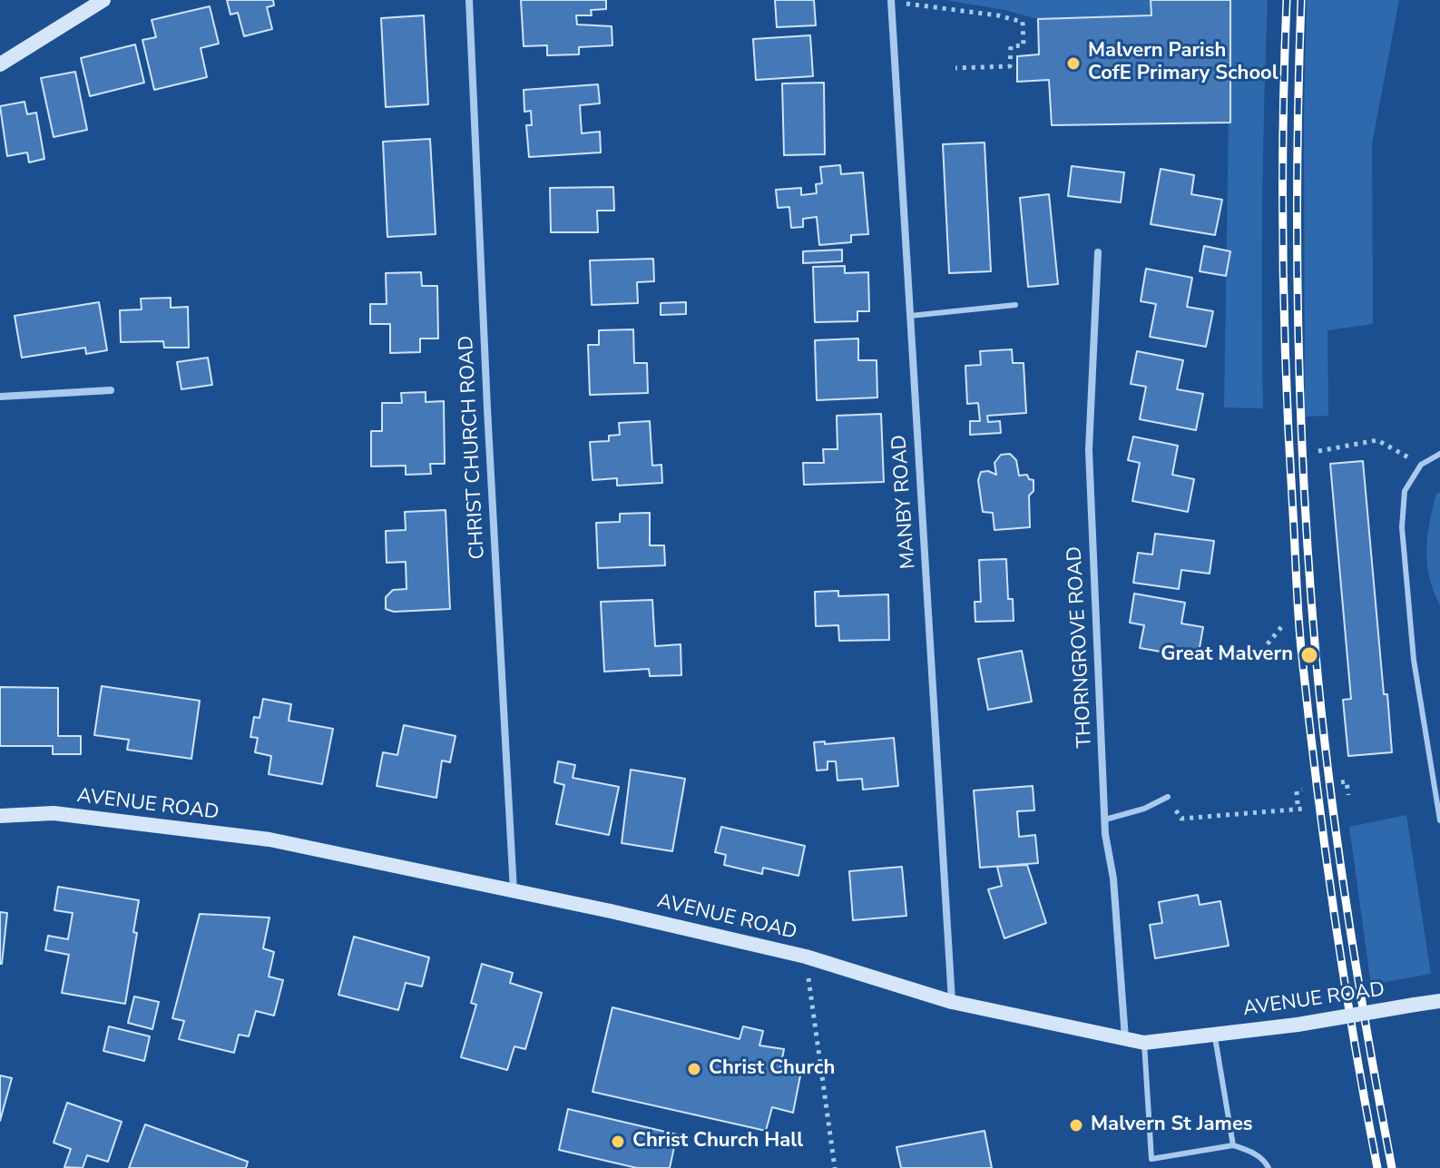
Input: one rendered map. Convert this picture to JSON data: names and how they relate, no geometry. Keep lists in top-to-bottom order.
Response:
{
  "streets": {
    "street": [
      "CHRIST CHURCH ROAD",
      "MANBY ROAD",
      "THORNGROVE ROAD",
      "AVENUE ROAD"
    ]
  },
  "crossings": [
    ["CHRIST CHURCH ROAD", "AVENUE ROAD"],
    ["MANBY ROAD", "AVENUE ROAD"],
    ["THORNGROVE ROAD", "AVENUE ROAD"]
  ],
  "places": [
    "Malvern Parish CofE Primary School",
    "Great Malvern",
    "Christ Church",
    "Malvern St James",
    "Christ Church Hall"
  ]
}
